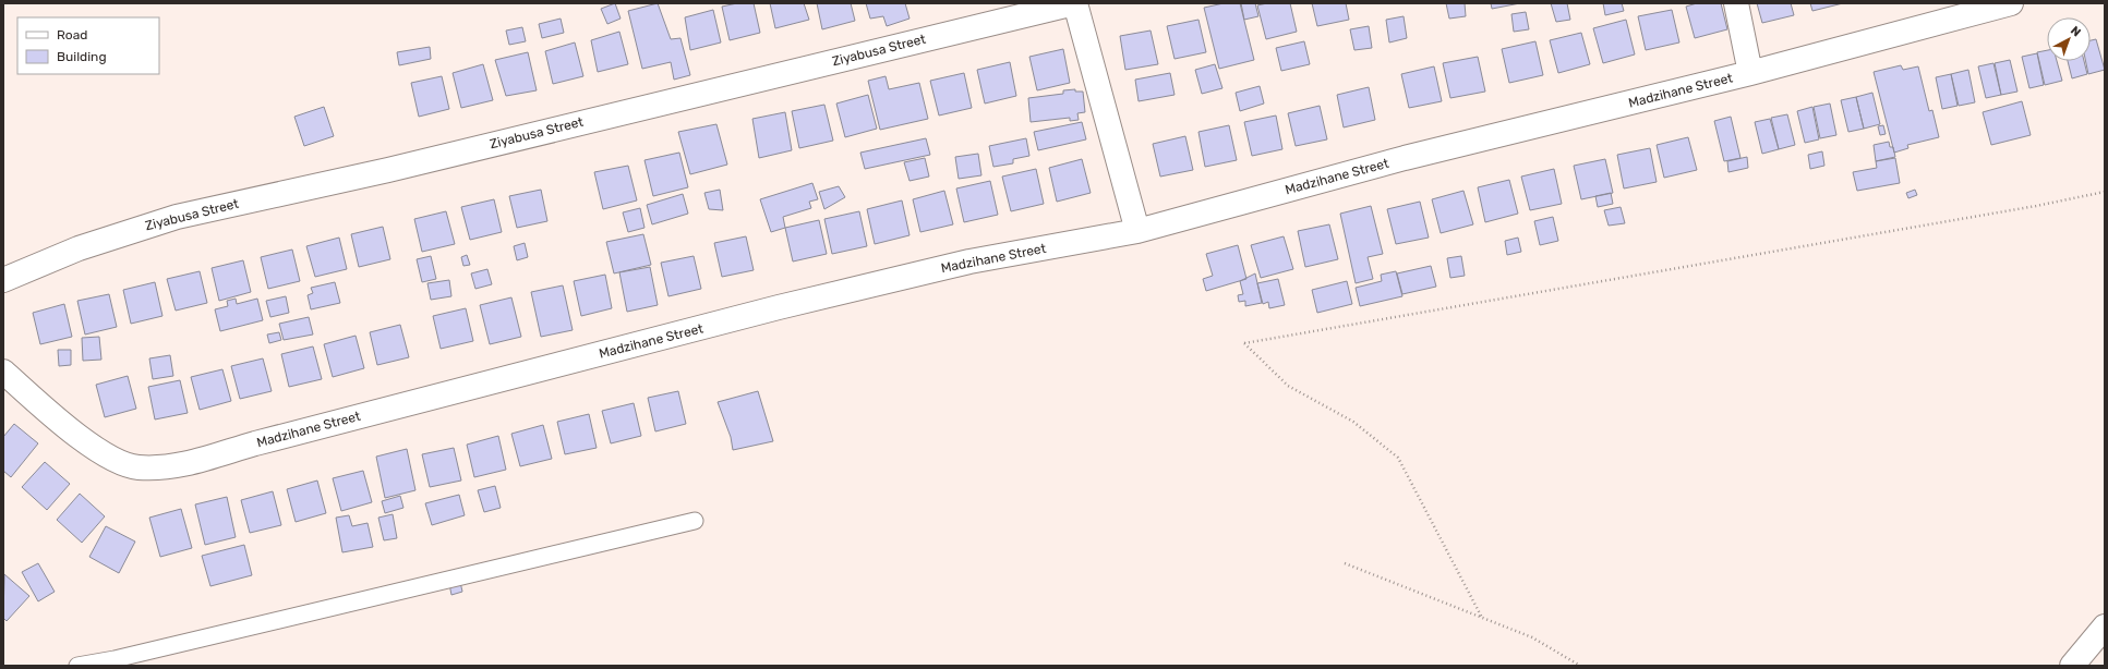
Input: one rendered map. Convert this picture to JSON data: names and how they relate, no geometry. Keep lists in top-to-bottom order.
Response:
{
  "streets": {
    "street": ["Ziyabusa Street", "Madzihane Street"]
  },
  "legend": ["Road", "Building"],
  "north": "top right"
}
